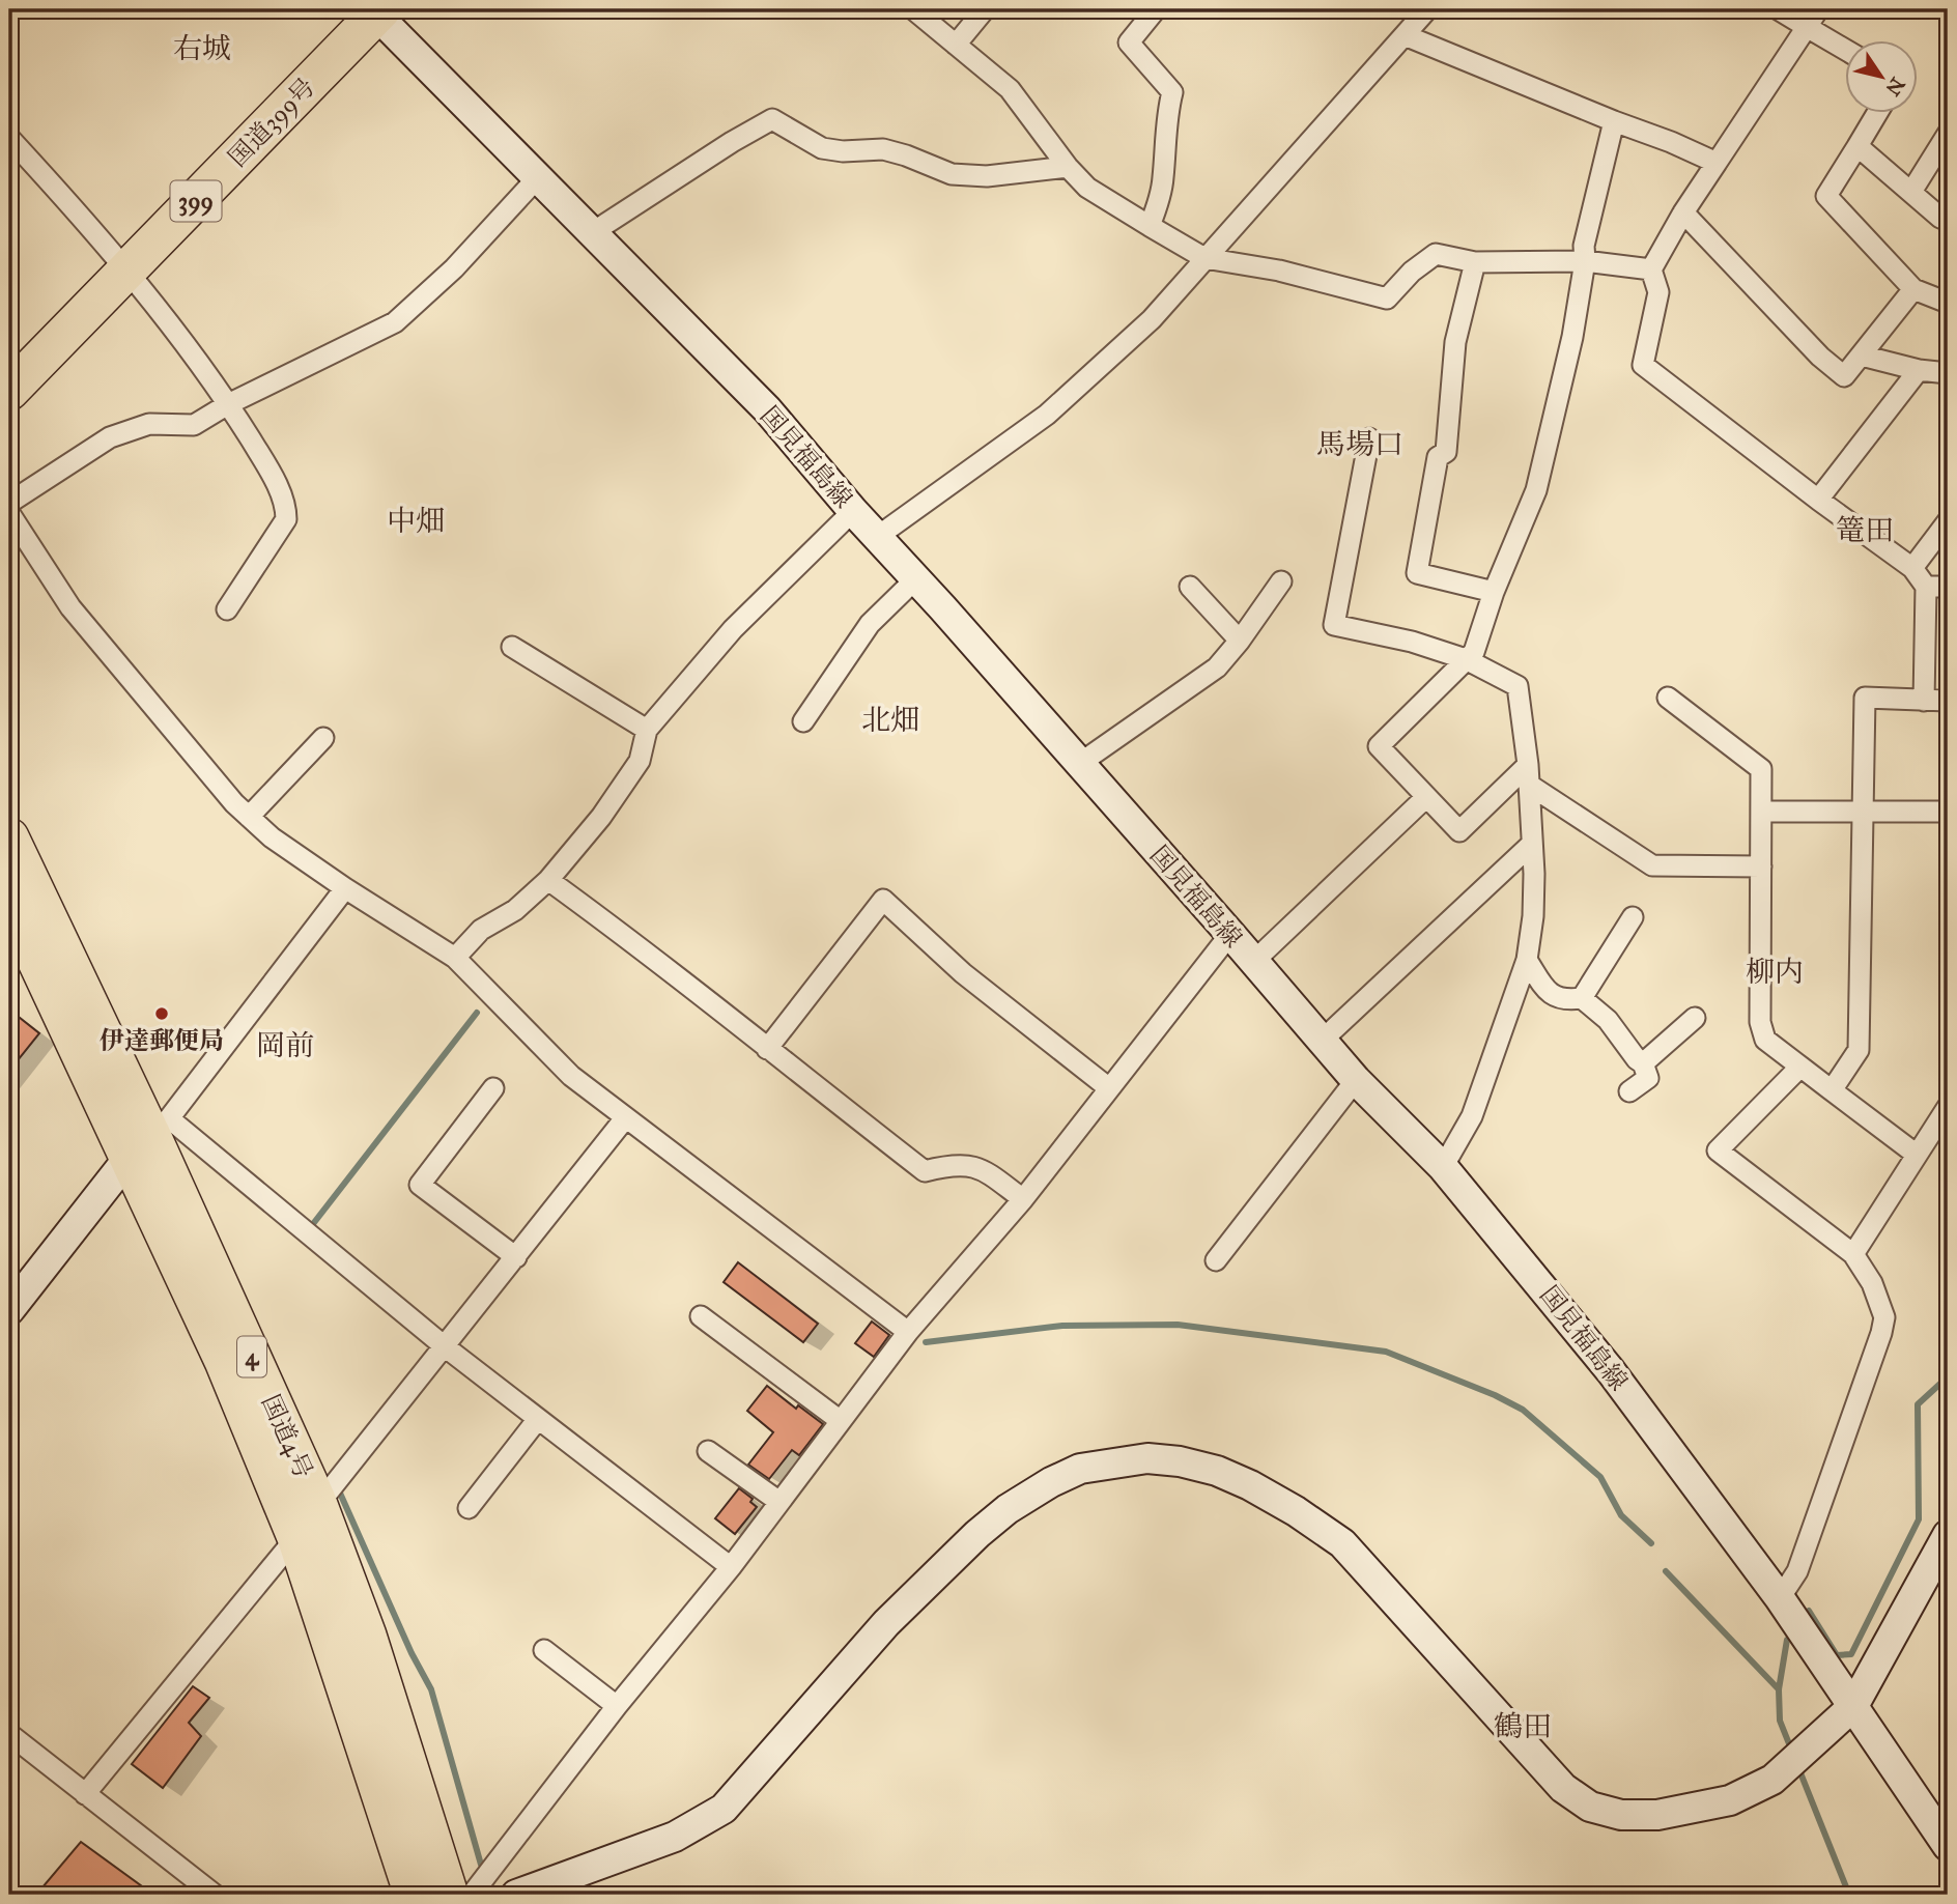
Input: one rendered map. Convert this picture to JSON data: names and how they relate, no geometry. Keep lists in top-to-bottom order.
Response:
{
  "streets": {
    "highway": [
      "国道399号",
      "399",
      "4",
      "国道4号"
    ],
    "main road": ["国見福島線"]
  },
  "crossings": [
    ["国道399号", "国見福島線"]
  ],
  "districts": [
    "右城",
    "馬場口",
    "中畑",
    "篭田",
    "北畑",
    "柳内",
    "岡前",
    "鶴田"
  ],
  "places": ["伊達郵便局"],
  "north": "bottom right"
}
